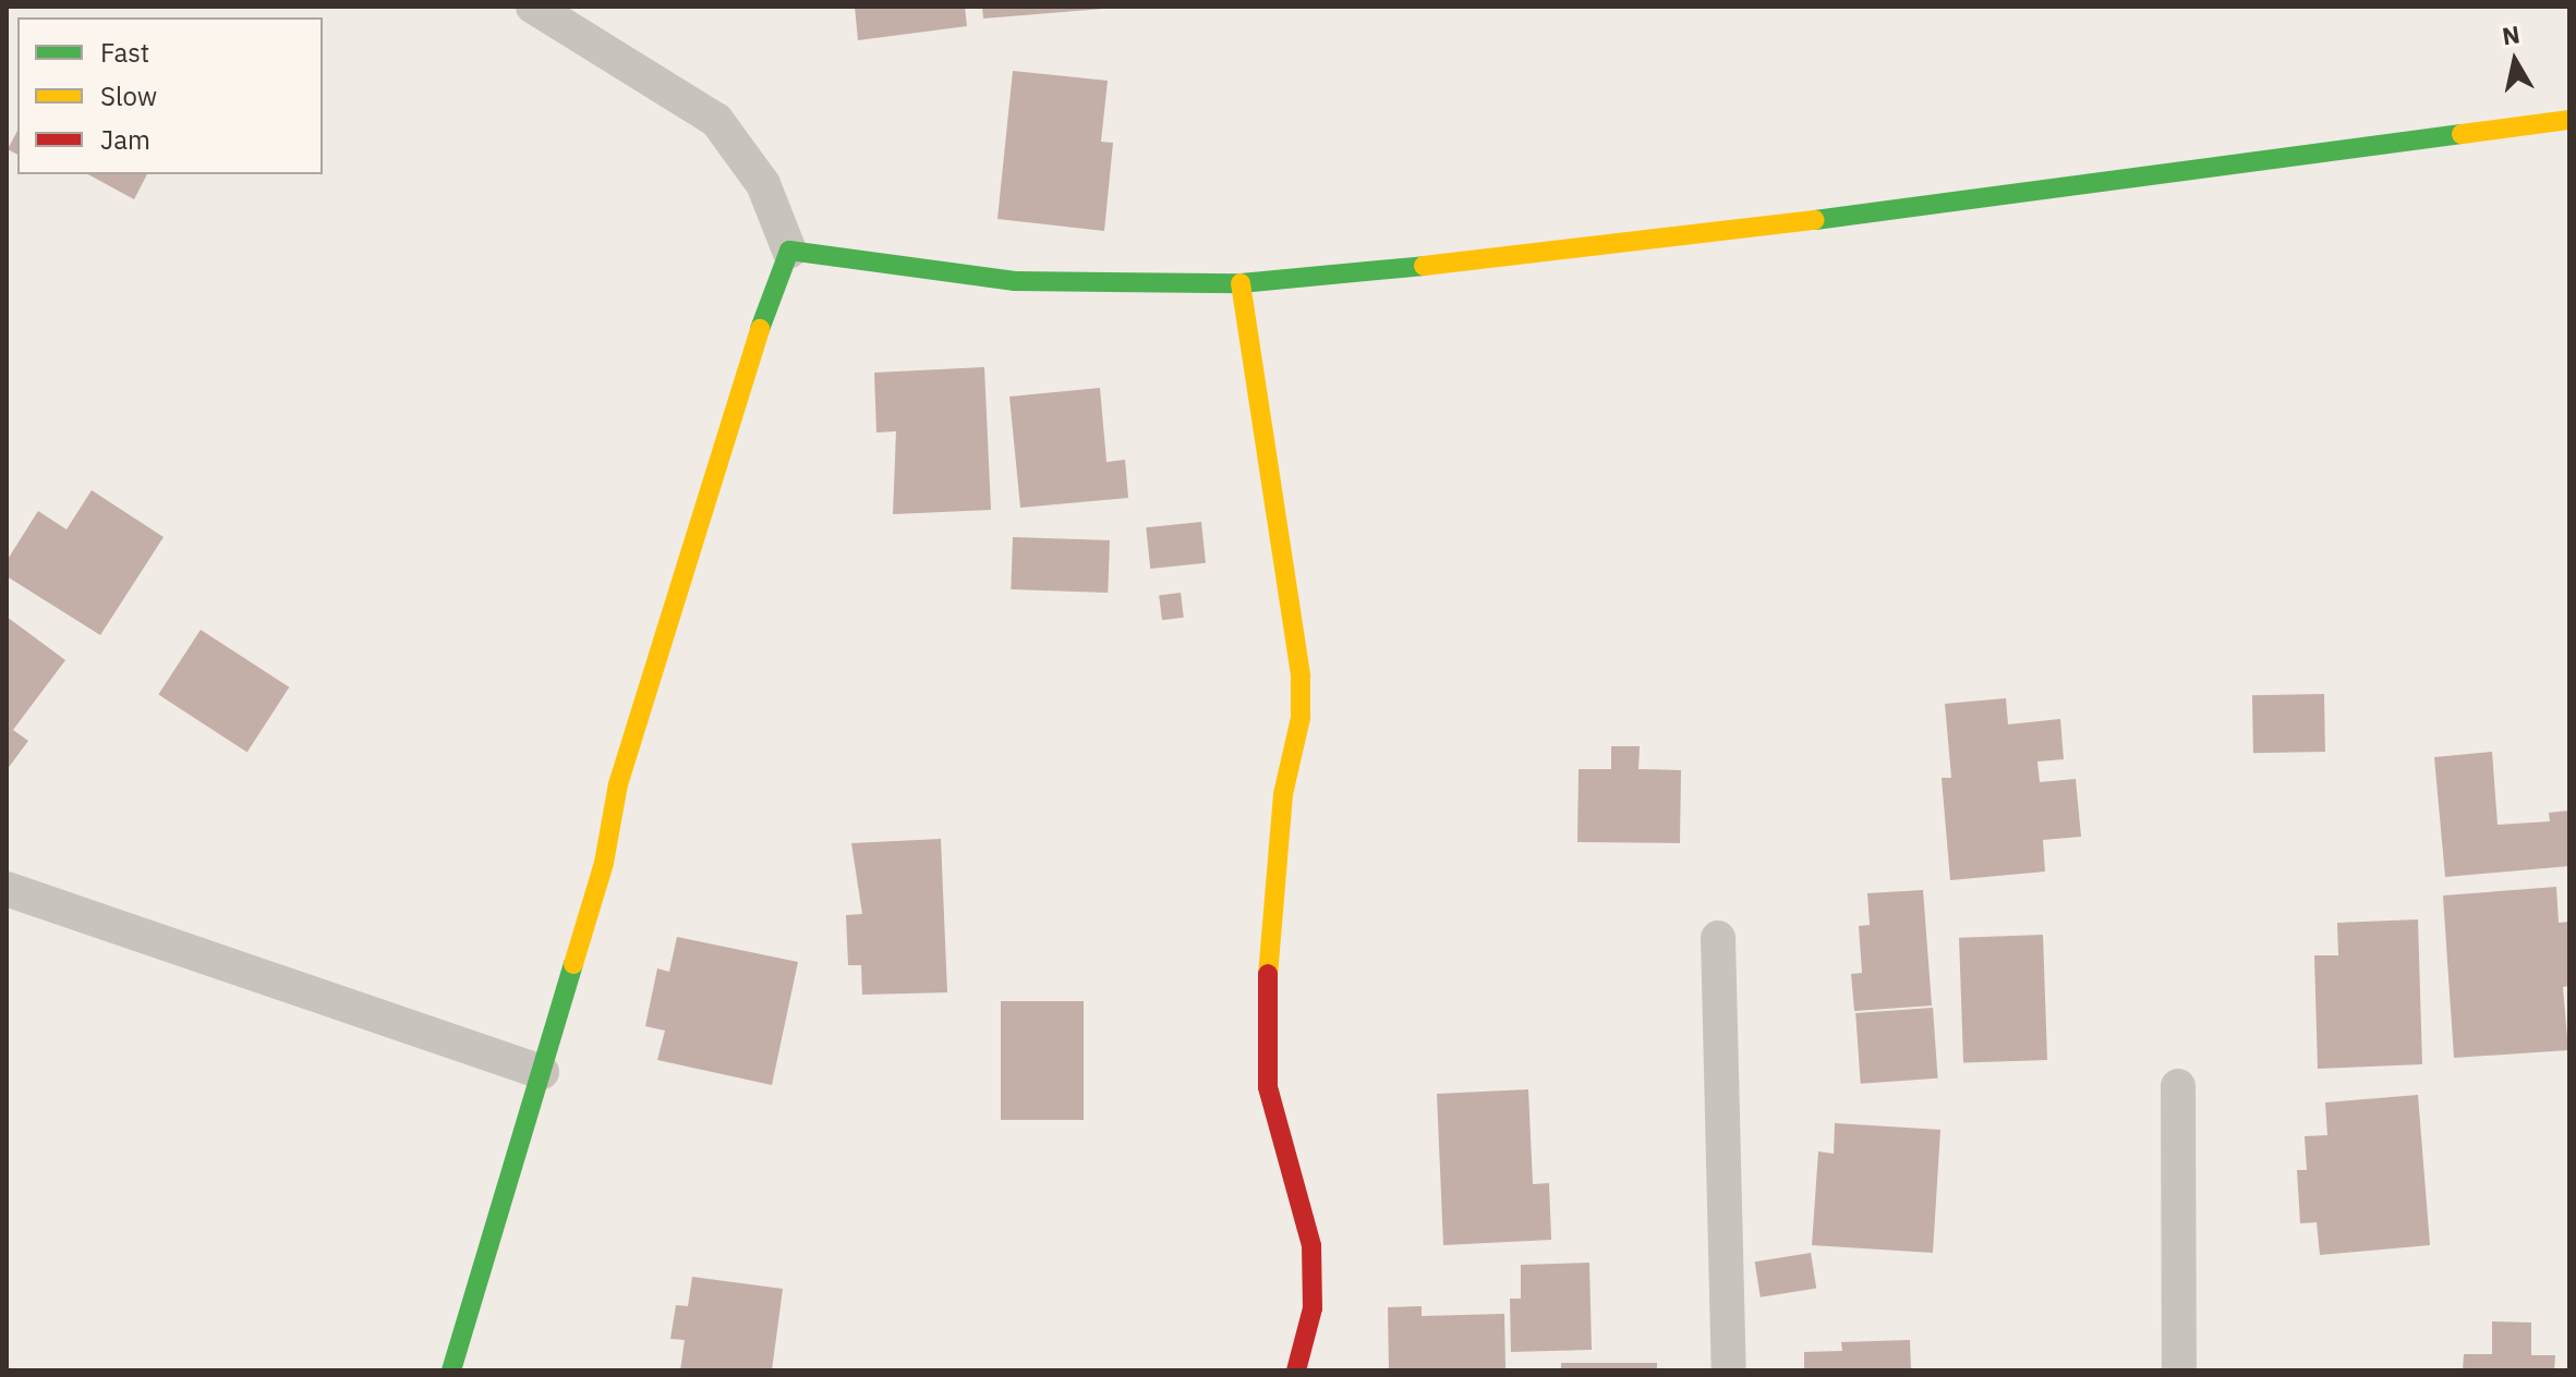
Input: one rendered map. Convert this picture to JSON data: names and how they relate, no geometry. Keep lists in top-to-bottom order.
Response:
{
  "legend": ["Fast", "Slow", "Jam"],
  "north": "top"
}
